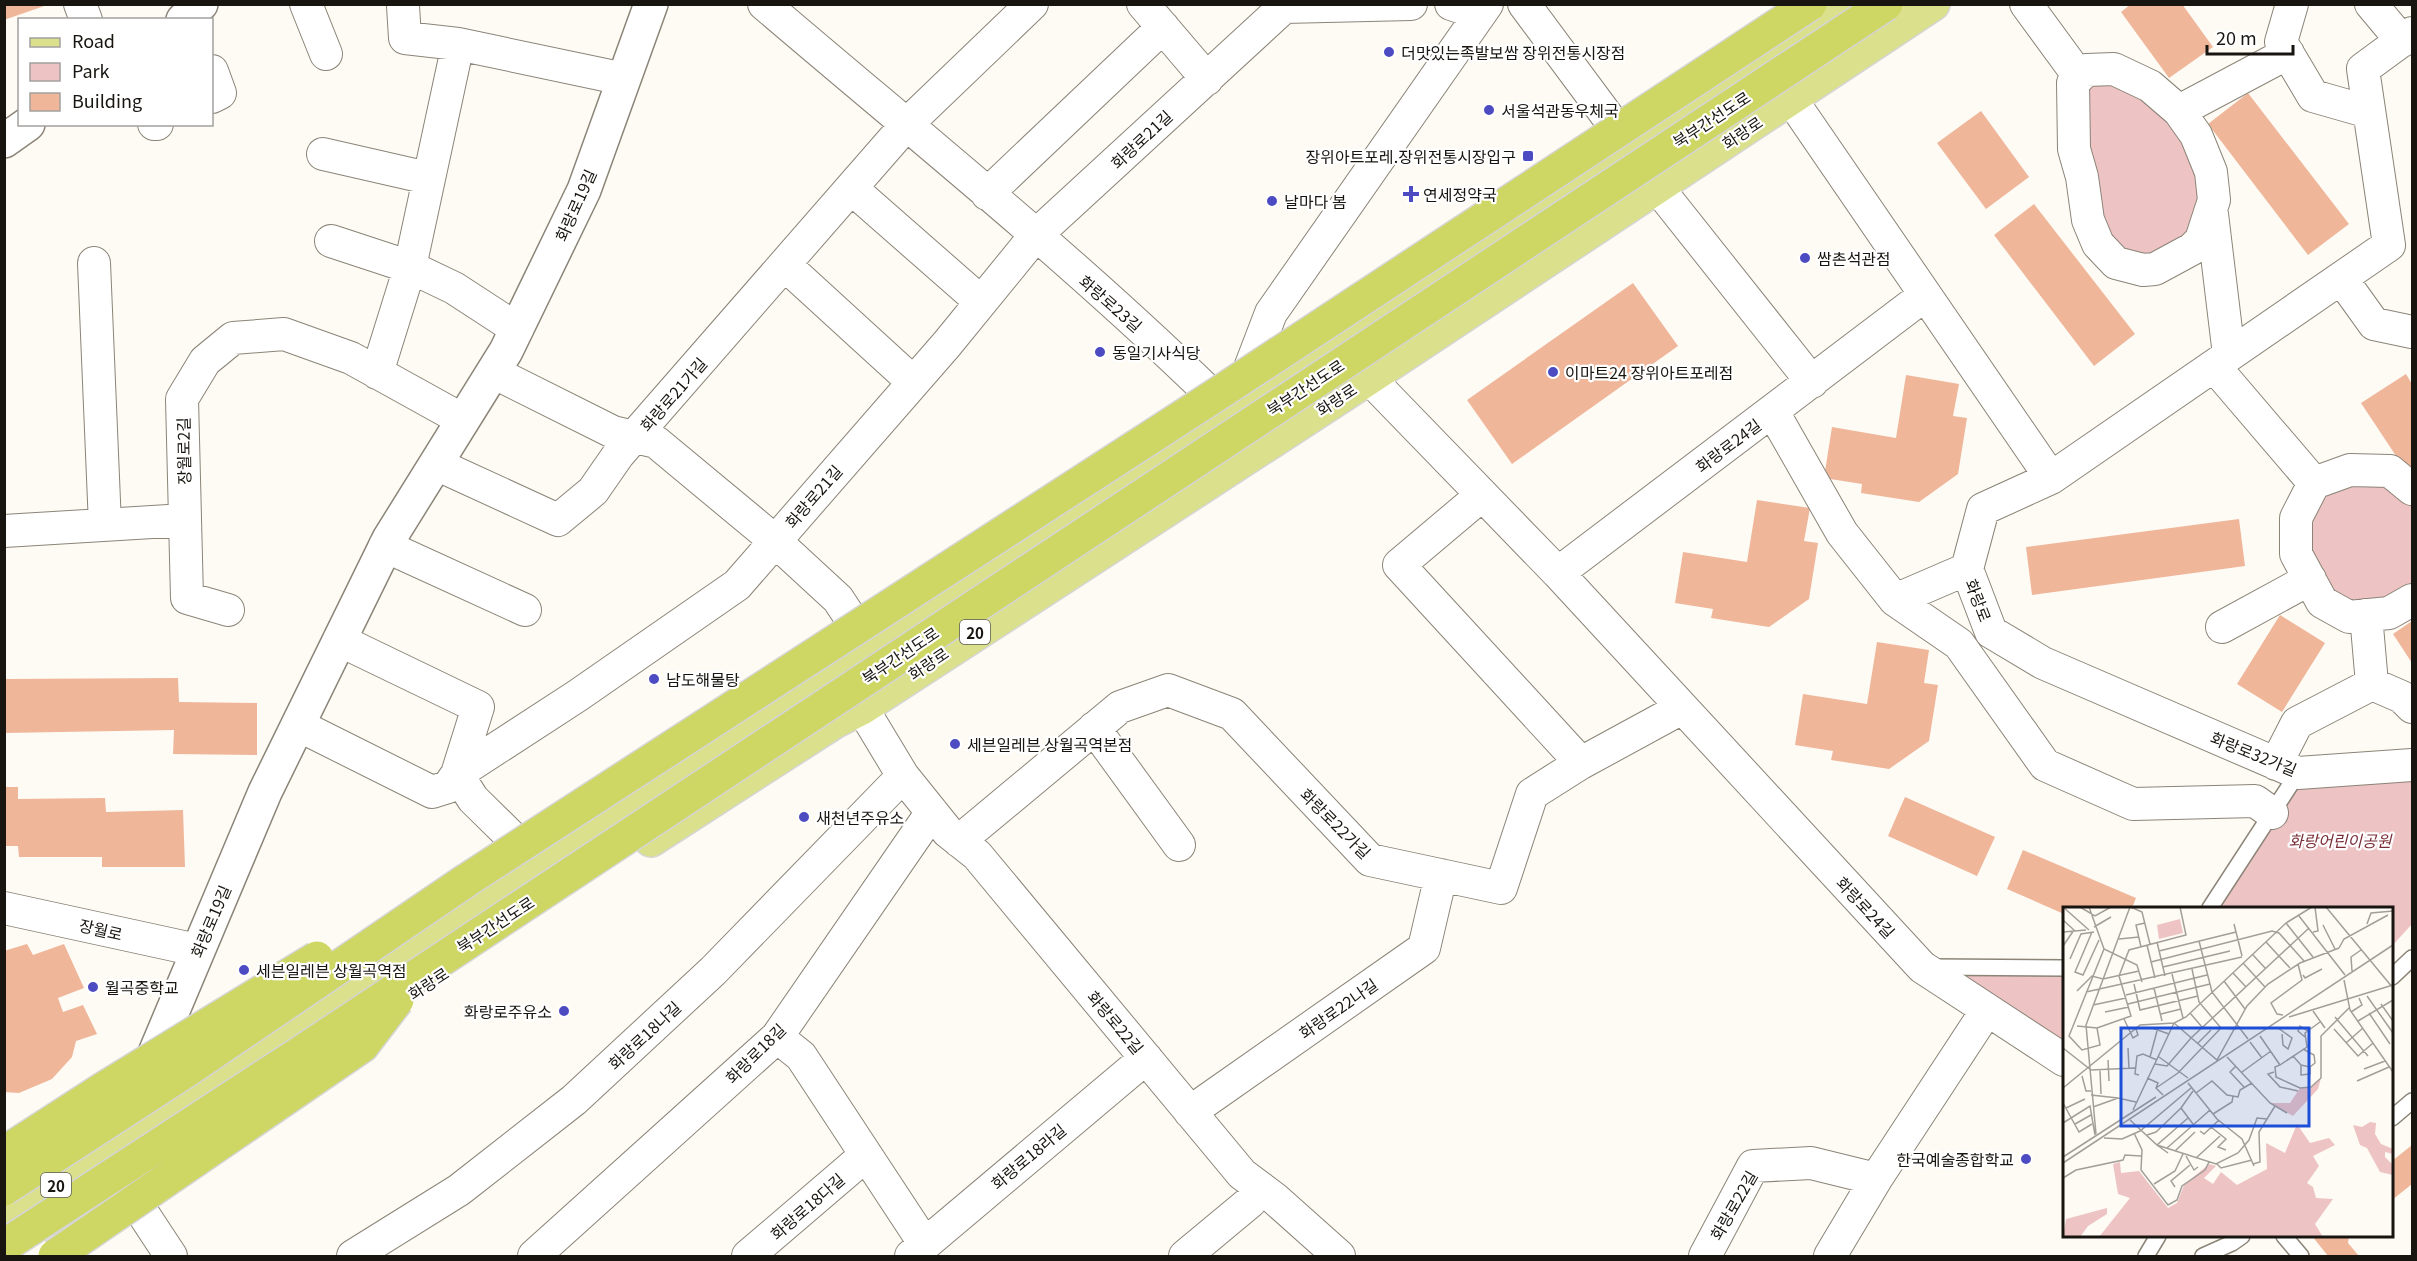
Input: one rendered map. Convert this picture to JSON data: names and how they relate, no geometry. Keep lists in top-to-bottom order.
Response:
{
  "streets": {
    "highway": ["북부간선도로"],
    "main road": ["화랑로", "20"],
    "street": [
      "화랑로21길",
      "화랑로19길",
      "화랑로23길",
      "화랑로21가길",
      "화랑로24길",
      "장월로2길",
      "화랑로32가길",
      "화랑로22가길",
      "장월로",
      "화랑로22나길",
      "화랑로22길",
      "화랑로18나길",
      "화랑로18길",
      "화랑로18라길",
      "화랑로18다길"
    ]
  },
  "crossings": [
    ["화랑로", "화랑로19길"],
    ["화랑로", "화랑로23길"],
    ["화랑로", "화랑로24길"],
    ["화랑로", "화랑로32가길"],
    ["화랑로", "화랑로22길"],
    ["화랑로21길", "화랑로23길"],
    ["화랑로19길", "화랑로21가길"],
    ["화랑로19길", "장월로2길"],
    ["화랑로19길", "장월로"],
    ["화랑로23길", "화랑로21가길"],
    ["화랑로24길", "화랑로22가길"],
    ["화랑로22가길", "화랑로22나길"],
    ["화랑로22가길", "화랑로22길"],
    ["화랑로22나길", "화랑로22길"],
    ["화랑로22길", "화랑로18나길"],
    ["화랑로22길", "화랑로18길"],
    ["화랑로22길", "화랑로18라길"]
  ],
  "parks": ["화랑어린이공원"],
  "places": {
    "other": [
      "더맛있는족발보쌈 장위전통시장점",
      "서울석관동우체국",
      "날마다 봄",
      "쌈촌석관점",
      "동일기사식당",
      "이마트24 장위아트포레점",
      "남도해물탕",
      "세븐일레븐 상월곡역본점",
      "새천년주유소",
      "세븐일레븐 상월곡역점",
      "월곡중학교",
      "화랑로주유소",
      "한국예술종합학교"
    ],
    "transit": ["장위아트포레.장위전통시장입구"],
    "health": ["연세정약국"]
  },
  "legend": ["Road", "Park", "Building"],
  "scale_bar": "20 m"
}
